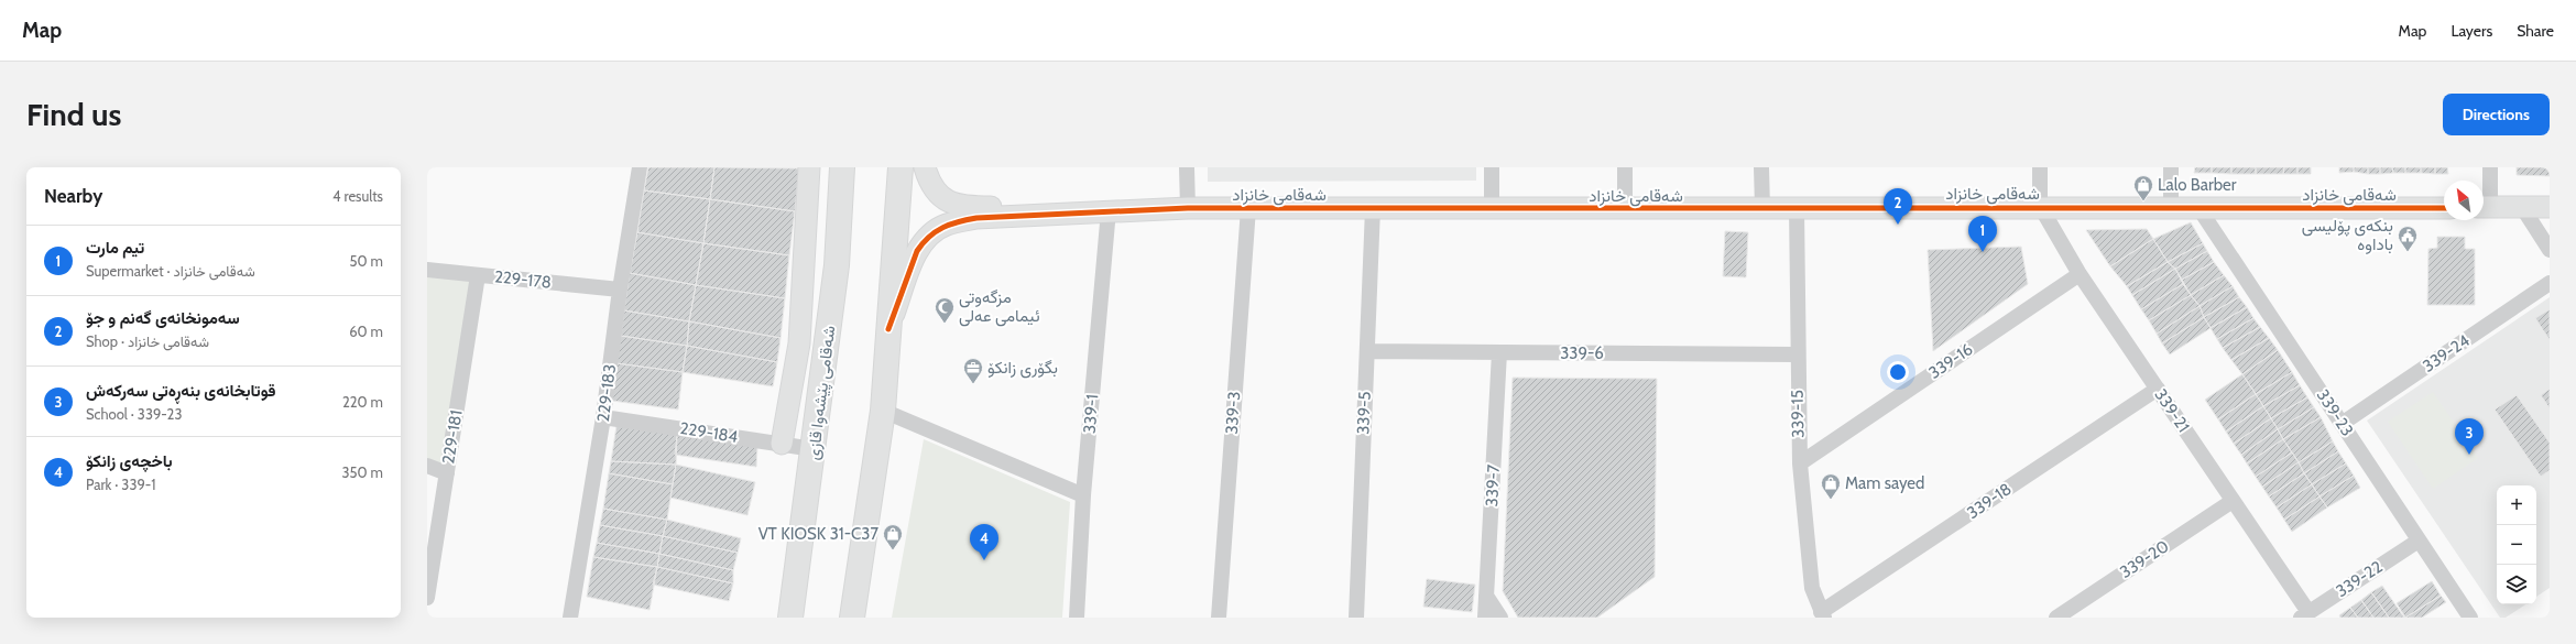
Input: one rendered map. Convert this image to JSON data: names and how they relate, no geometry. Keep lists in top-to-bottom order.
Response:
{
  "streets": {
    "highway": ["شەقامی پێشەوا قازی"],
    "street": [
      "شەقامی خانزاد",
      "229-178",
      "339-6",
      "339-24",
      "339-16",
      "229-183",
      "339-21",
      "339-3",
      "339-5",
      "339-23",
      "339-1",
      "339-15",
      "229-184",
      "229-181",
      "339-7",
      "339-18",
      "339-20",
      "339-22"
    ]
  },
  "crossings": [
    ["شەقامی خانزاد", "339-21"],
    ["شەقامی خانزاد", "339-3"],
    ["شەقامی خانزاد", "339-5"],
    ["شەقامی خانزاد", "339-23"],
    ["شەقامی خانزاد", "339-1"],
    ["شەقامی خانزاد", "339-15"],
    ["229-178", "229-183"],
    ["229-178", "229-181"],
    ["339-6", "339-5"],
    ["339-6", "339-15"],
    ["339-6", "339-7"],
    ["339-24", "339-23"],
    ["339-16", "339-21"],
    ["339-16", "339-15"],
    ["229-183", "229-184"],
    ["شەقامی پێشەوا قازی", "229-184"],
    ["339-21", "339-18"],
    ["339-21", "339-20"],
    ["339-21", "339-22"],
    ["339-23", "339-22"],
    ["339-15", "339-18"]
  ],
  "places": {
    "shop": ["Lalo Barber", "Mam sayed", "VT KIOSK 31-C37"],
    "public building": ["بنکەی پۆلیسی باداوە"],
    "mosque": ["مزگەوتی ئیمامی عەلی"],
    "office": ["بگۆری زانكۆ"]
  },
  "north": "top left",
  "page": {
    "header": "Map",
    "nav": ["Map", "Layers", "Share"],
    "buttons": "Directions",
    "title": "Find us",
    "heading": ["Nearby", "4 results"],
    "pins": [
      "2",
      "1",
      "3",
      "4"
    ],
    "list": [
      {
        "mark": "1",
        "name": "تيم مارت",
        "note": "Supermarket · شەقامی خانزاد",
        "value": "50 m"
      },
      {
        "mark": "2",
        "name": "سەمونخانەی گەنم و جۆ",
        "note": "Shop · شەقامی خانزاد",
        "value": "60 m"
      },
      {
        "mark": "3",
        "name": "قوتابخانەی بنەڕەتی سەرکەش",
        "note": "School · 339-23",
        "value": "220 m"
      },
      {
        "mark": "4",
        "name": "باخچەی زانکۆ",
        "note": "Park · 339-1",
        "value": "350 m"
      }
    ],
    "map_buttons": ["+", "−"]
  }
}
